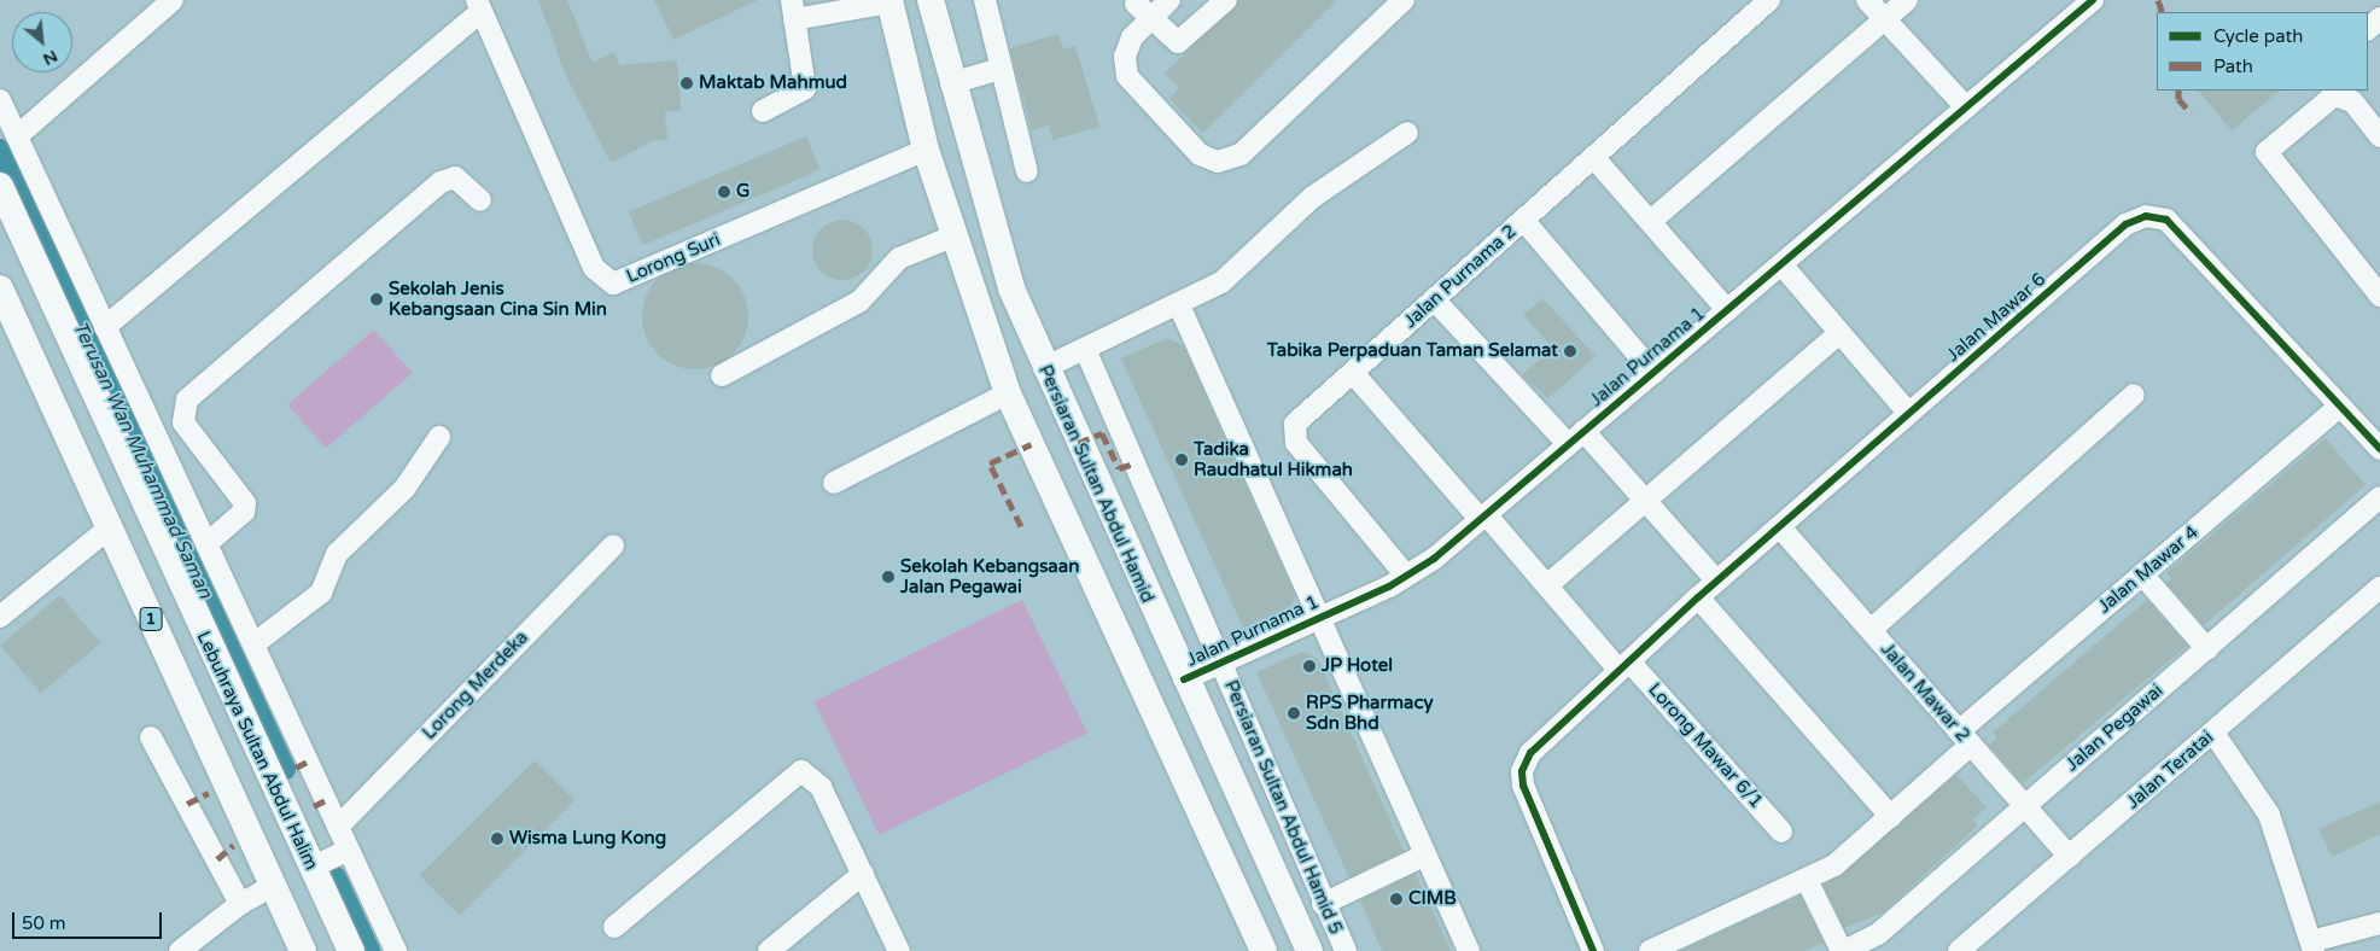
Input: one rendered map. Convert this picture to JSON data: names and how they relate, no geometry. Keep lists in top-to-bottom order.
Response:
{
  "streets": {
    "main road": ["Persiaran Sultan Abdul Hamid", "1", "Lebuhraya Sultan Abdul Halim"],
    "street": [
      "Lorong Suri",
      "Jalan Purnama 2",
      "Jalan Mawar 6",
      "Jalan Purnama 1",
      "Jalan Mawar 4",
      "Lorong Merdeka",
      "Jalan Mawar 2",
      "Jalan Pegawai",
      "Lorong Mawar 6/1",
      "Jalan Teratai",
      "Persiaran Sultan Abdul Hamid 5"
    ]
  },
  "crossings": [
    ["Jalan Purnama 2", "Jalan Purnama 1"],
    ["Jalan Purnama 2", "Lorong Mawar 6/1"],
    ["Jalan Mawar 6", "Jalan Mawar 4"],
    ["Jalan Mawar 6", "Jalan Mawar 2"],
    ["Jalan Mawar 6", "Lorong Mawar 6/1"],
    ["Jalan Purnama 1", "Persiaran Sultan Abdul Hamid"],
    ["Jalan Purnama 1", "Lorong Mawar 6/1"],
    ["Jalan Purnama 1", "Persiaran Sultan Abdul Hamid 5"],
    ["Jalan Mawar 4", "Jalan Mawar 2"],
    ["Jalan Mawar 2", "Jalan Pegawai"],
    ["Jalan Mawar 2", "Jalan Teratai"]
  ],
  "water": ["Terusan Wan Muhammad Saman"],
  "places": [
    "Maktab Mahmud",
    "G",
    "Sekolah Jenis Kebangsaan Cina Sin Min",
    "Tabika Perpaduan Taman Selamat",
    "Tadika Raudhatul Hikmah",
    "Sekolah Kebangsaan Jalan Pegawai",
    "JP Hotel",
    "RPS Pharmacy Sdn Bhd",
    "Wisma Lung Kong",
    "CIMB"
  ],
  "legend": ["Cycle path", "Path"],
  "scale_bar": "50 m",
  "north": "bottom right"
}
